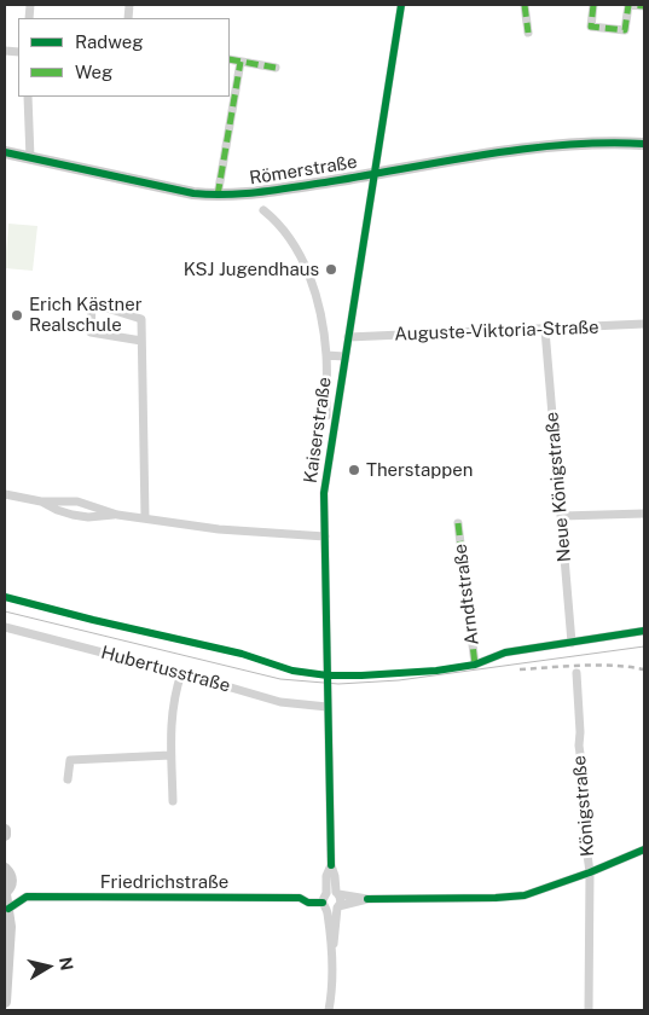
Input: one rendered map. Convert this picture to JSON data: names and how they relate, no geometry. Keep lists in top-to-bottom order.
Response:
{
  "streets": {
    "main road": ["Römerstraße"],
    "street": [
      "Auguste-Viktoria-Straße",
      "Kaiserstraße",
      "Neue Königstraße",
      "Arndtstraße",
      "Hubertusstraße",
      "Königstraße",
      "Friedrichstraße"
    ]
  },
  "crossings": [
    ["Römerstraße", "Kaiserstraße"],
    ["Auguste-Viktoria-Straße", "Kaiserstraße"],
    ["Auguste-Viktoria-Straße", "Neue Königstraße"],
    ["Kaiserstraße", "Hubertusstraße"],
    ["Kaiserstraße", "Friedrichstraße"],
    ["Neue Königstraße", "Arndtstraße"]
  ],
  "places": ["KSJ Jugendhaus", "Erich Kästner Realschule", "Therstappen"],
  "legend": ["Radweg", "Weg"],
  "north": "right"
}
